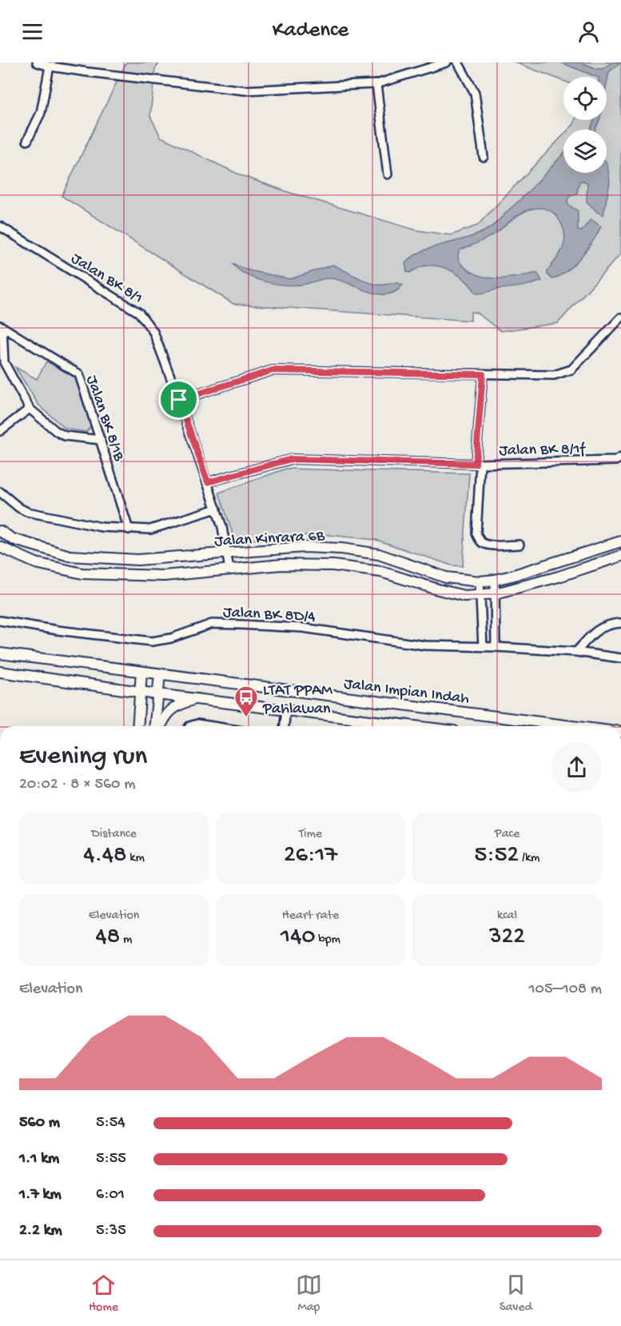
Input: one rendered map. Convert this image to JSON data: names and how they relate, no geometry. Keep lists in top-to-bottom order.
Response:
{
  "streets": {
    "street": [
      "Jalan BK 8/1",
      "Jalan BK 8/1B",
      "Jalan BK 8/1f",
      "Jalan Kinrara 6B",
      "Jalan BK 8D/4",
      "Jalan Impian Indah"
    ]
  },
  "crossings": [
    ["Jalan BK 8/1", "Jalan BK 8/1f"],
    ["Jalan BK 8/1", "Jalan Kinrara 6B"]
  ],
  "places": {
    "bus stop": ["LTAT PPAM Pahlawan"]
  },
  "page": {
    "header": "Kadence",
    "heading": ["Evening run", "20:02 · 8 × 560 m"],
    "stats": [
      ["Distance", "4.48 km"],
      ["Time", "26:17"],
      ["Pace", "5:52 /km"],
      ["Elevation", "48 m"],
      ["Heart rate", "140 bpm"],
      ["kcal", "322"]
    ],
    "chart": ["Elevation", "105–108 m"],
    "list": [
      {
        "name": "560 m",
        "note": "5:54"
      },
      {
        "name": "1.1 km",
        "note": "5:55"
      },
      {
        "name": "1.7 km",
        "note": "6:01"
      },
      {
        "name": "2.2 km",
        "note": "5:35"
      }
    ],
    "tabs": ["Home", "Map", "Saved"]
  }
}
